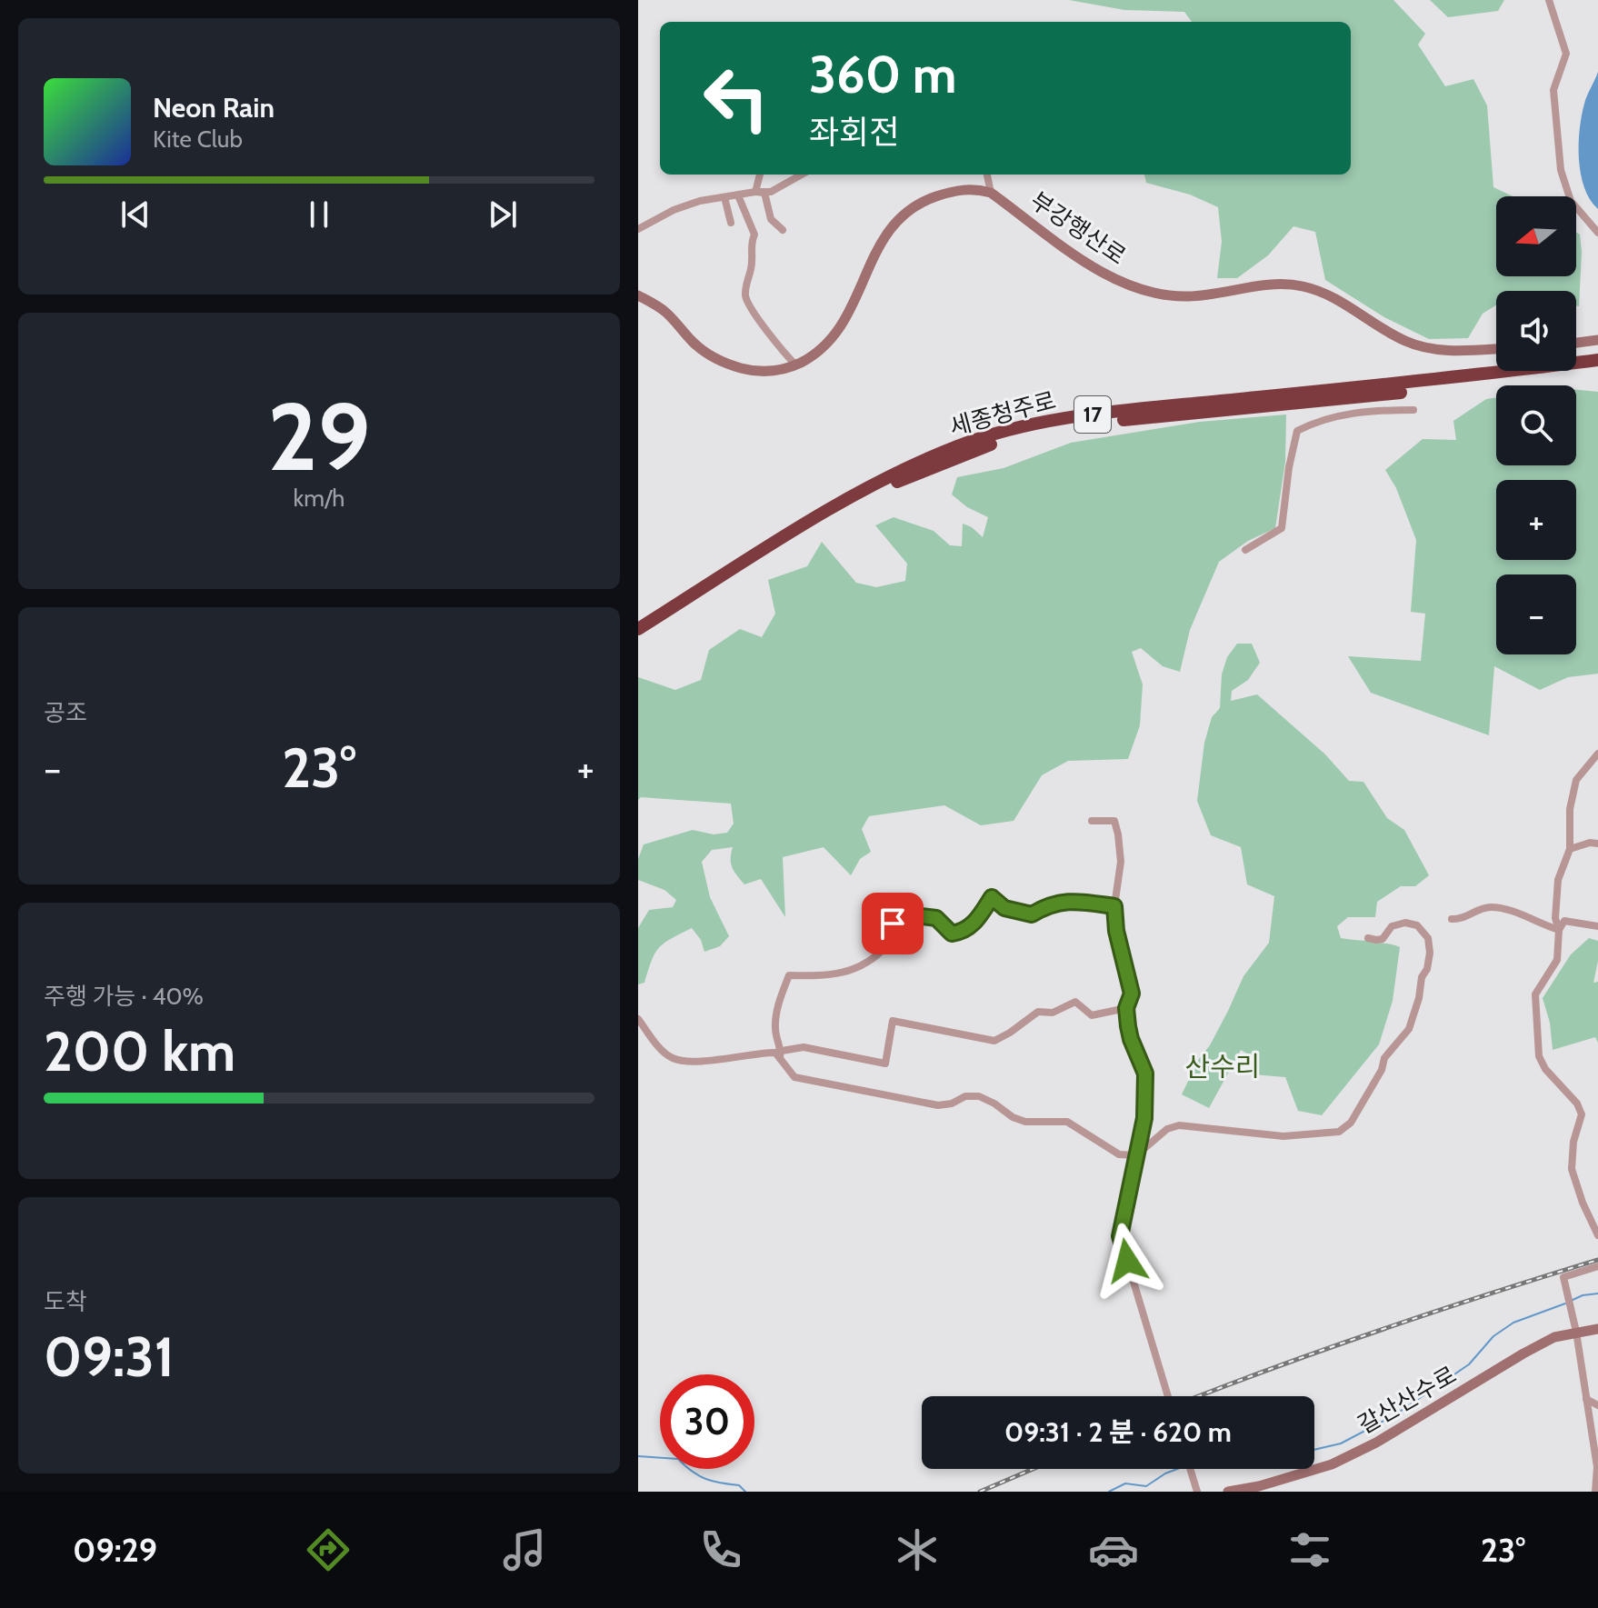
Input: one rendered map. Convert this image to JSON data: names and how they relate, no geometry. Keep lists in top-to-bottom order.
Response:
{
  "streets": {
    "highway": ["세종청주로", "17"],
    "street": ["부강행산로", "갈산산수로"]
  },
  "districts": ["산수리"],
  "north": "left",
  "page": {
    "turn": ["360 m", "좌회전"],
    "song": ["Neon Rain", "Kite Club"],
    "map_buttons": ["+", "−"],
    "tile": [
      ["29", "km/h"],
      "공조",
      ["주행 가능 · 40%", "200 km"],
      ["도착", "09:31"]
    ],
    "heat": ["−", "23°", "+"],
    "limit": "30",
    "trip": "09:31 · 2 분 · 620 m",
    "tabs": ["09:29", "23°"]
  }
}
